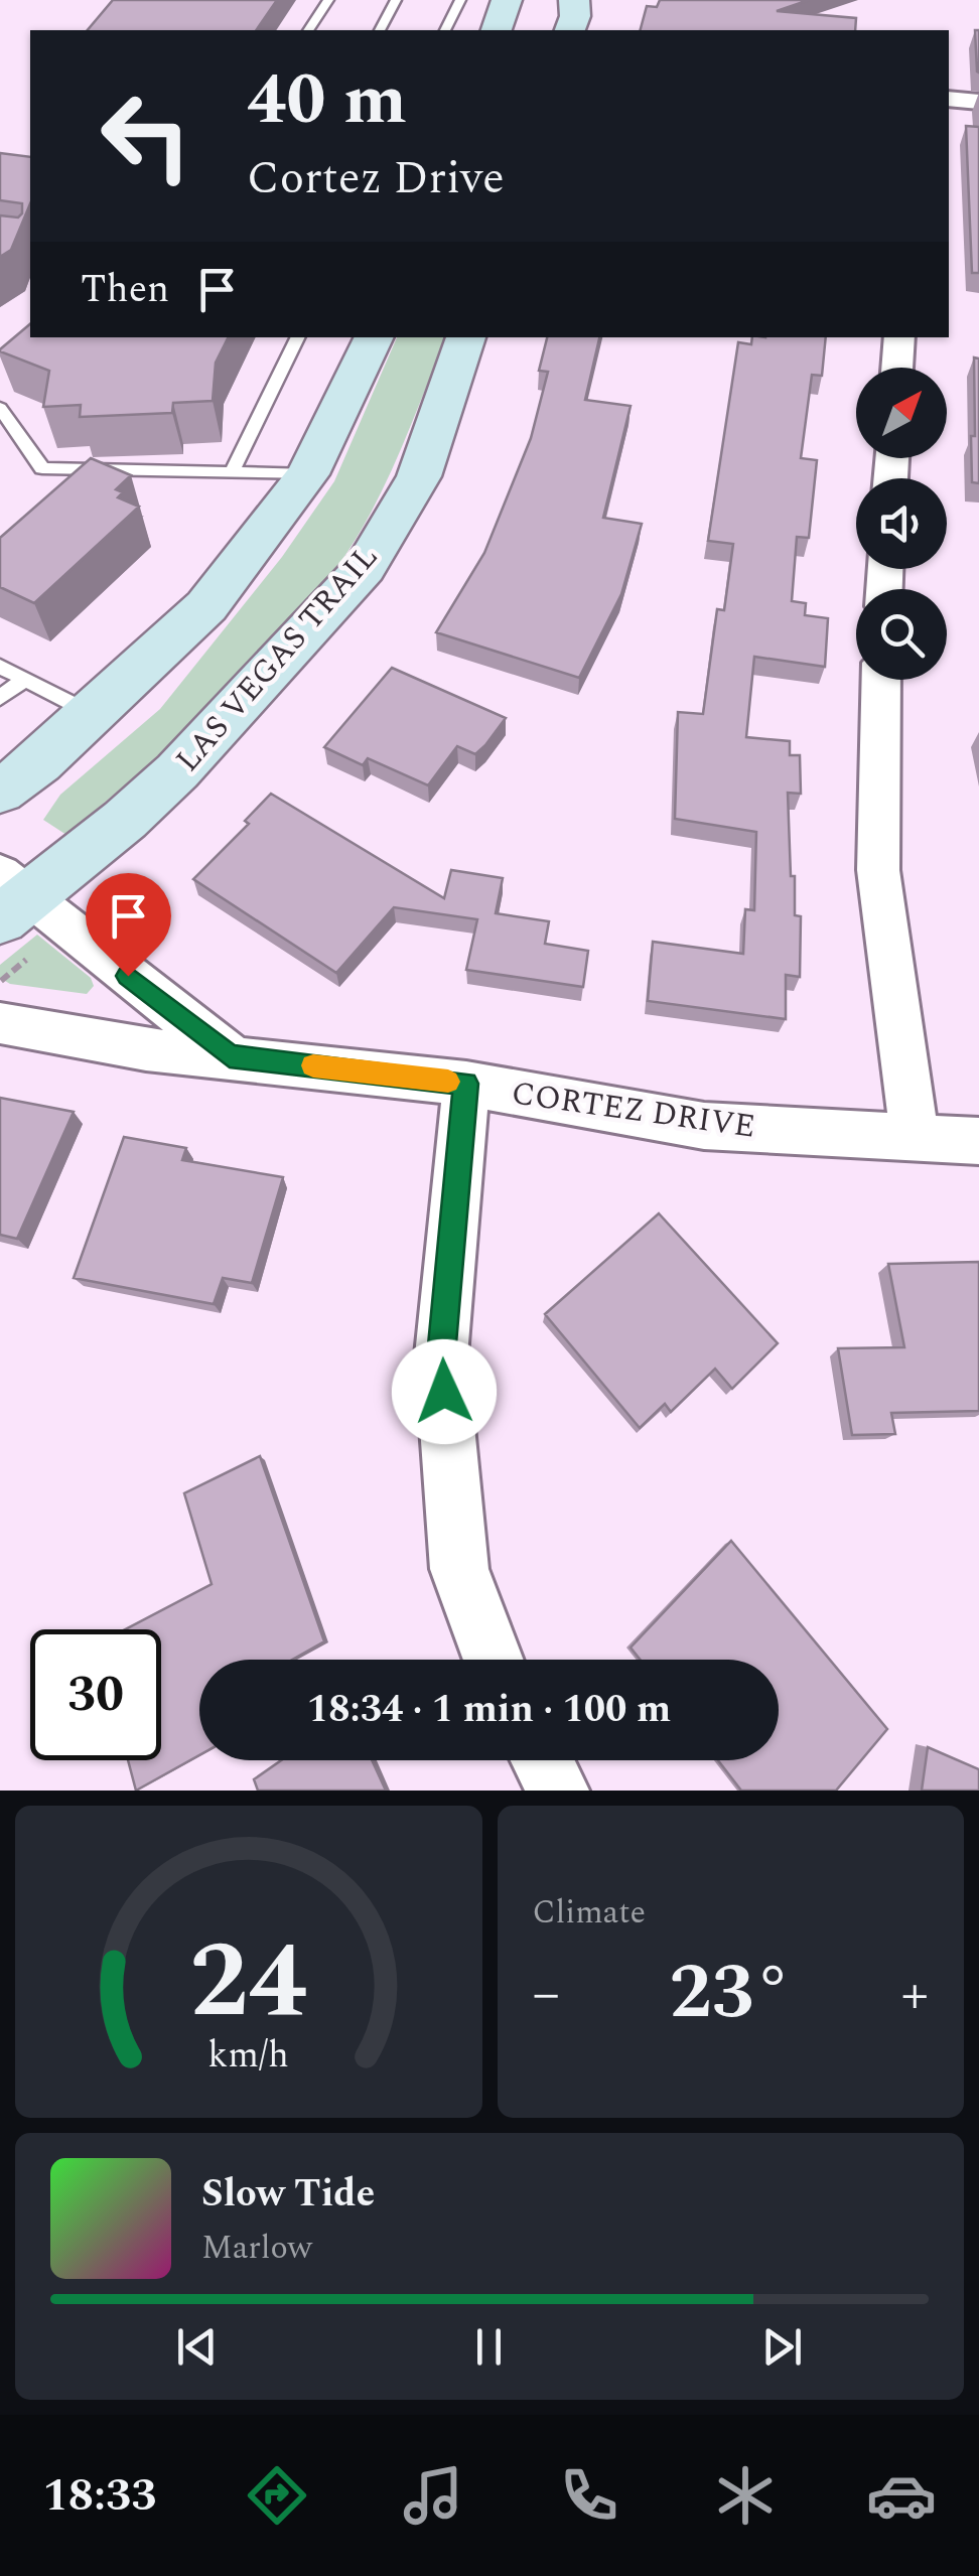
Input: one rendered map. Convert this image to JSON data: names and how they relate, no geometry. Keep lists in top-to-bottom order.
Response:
{
  "streets": {
    "main road": ["LAS VEGAS TRAIL"],
    "street": ["CORTEZ DRIVE"]
  },
  "north": "top right",
  "page": {
    "turn": ["40 m", "Cortez Drive"],
    "then": "Then",
    "limit": "30",
    "trip": "18:34 · 1 min · 100 m",
    "tile": "Climate",
    "heat": ["−", "23°", "+"],
    "song": ["Slow Tide", "Marlow"],
    "tabs": "18:33",
    "gauge": ["24", "km/h"]
  }
}
